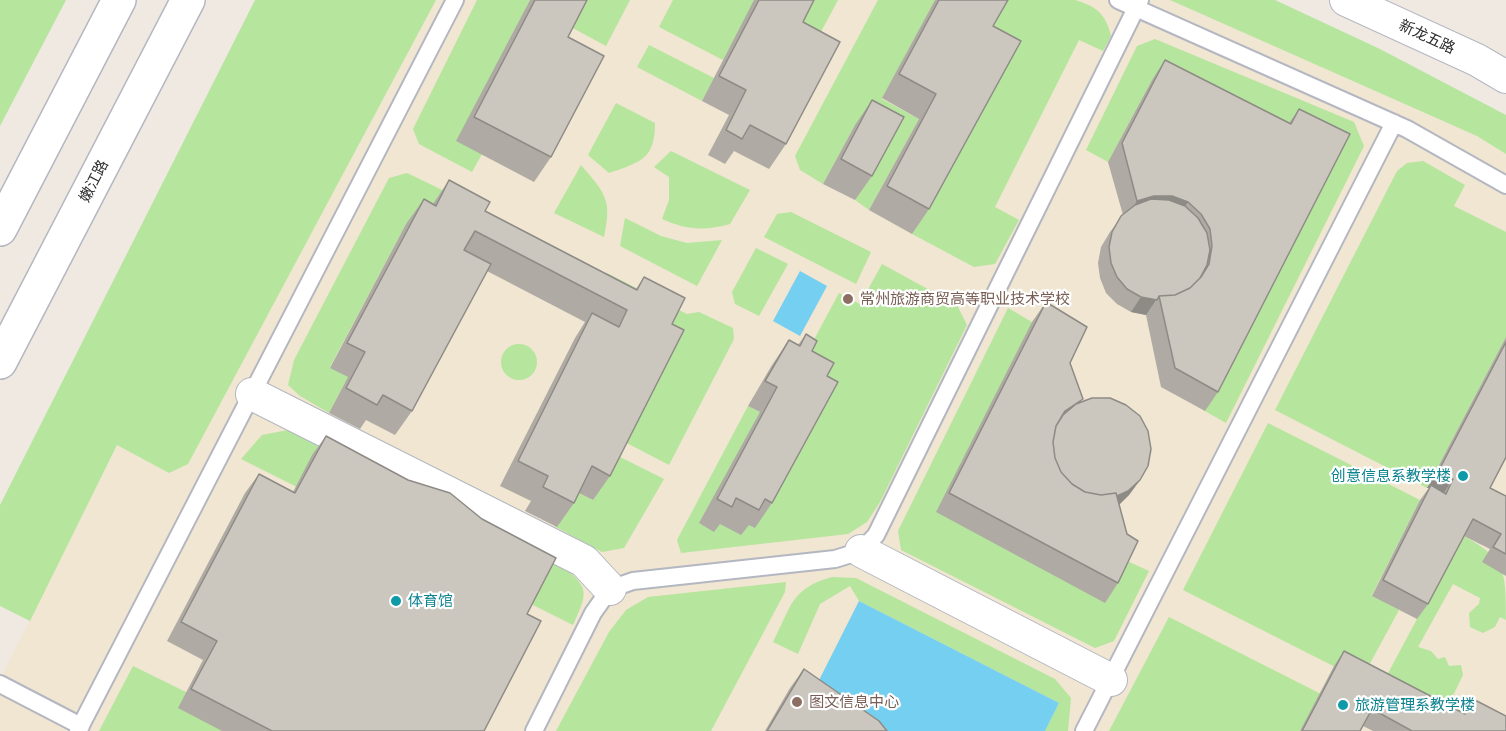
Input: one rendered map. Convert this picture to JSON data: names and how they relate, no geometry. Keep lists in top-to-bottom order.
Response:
{
  "streets": {
    "main road": ["嫩江路"],
    "street": ["新龙五路"]
  },
  "places": [
    "常州旅游商贸高等职业技术学校",
    "创意信息系教学楼",
    "体育馆",
    "图文信息中心",
    "旅游管理系教学楼"
  ]
}
